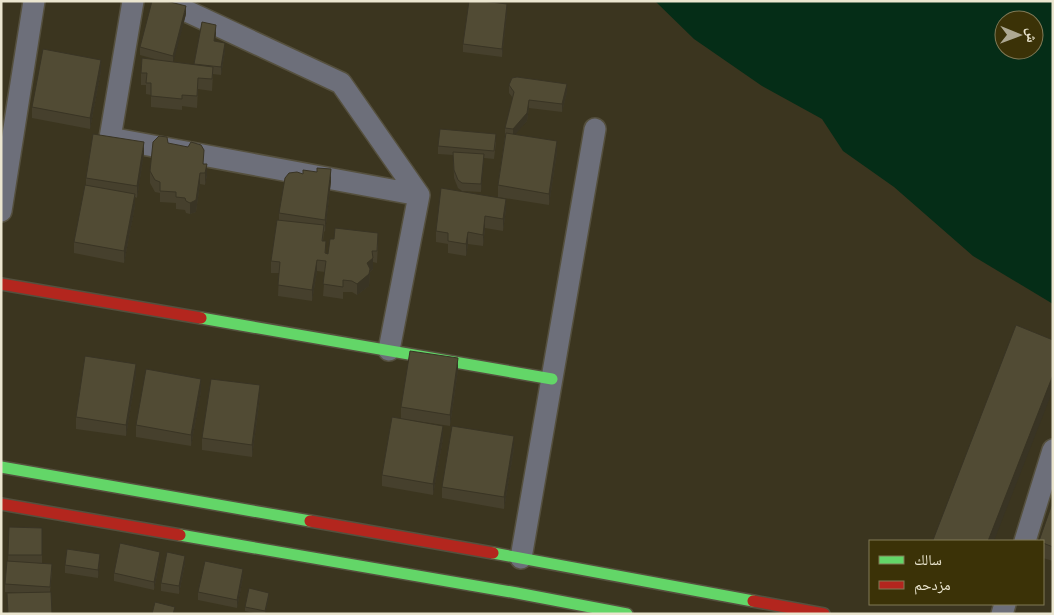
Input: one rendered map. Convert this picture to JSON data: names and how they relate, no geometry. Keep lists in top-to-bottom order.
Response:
{
  "legend": ["سالك", "مزدحم"],
  "north": "right"
}
